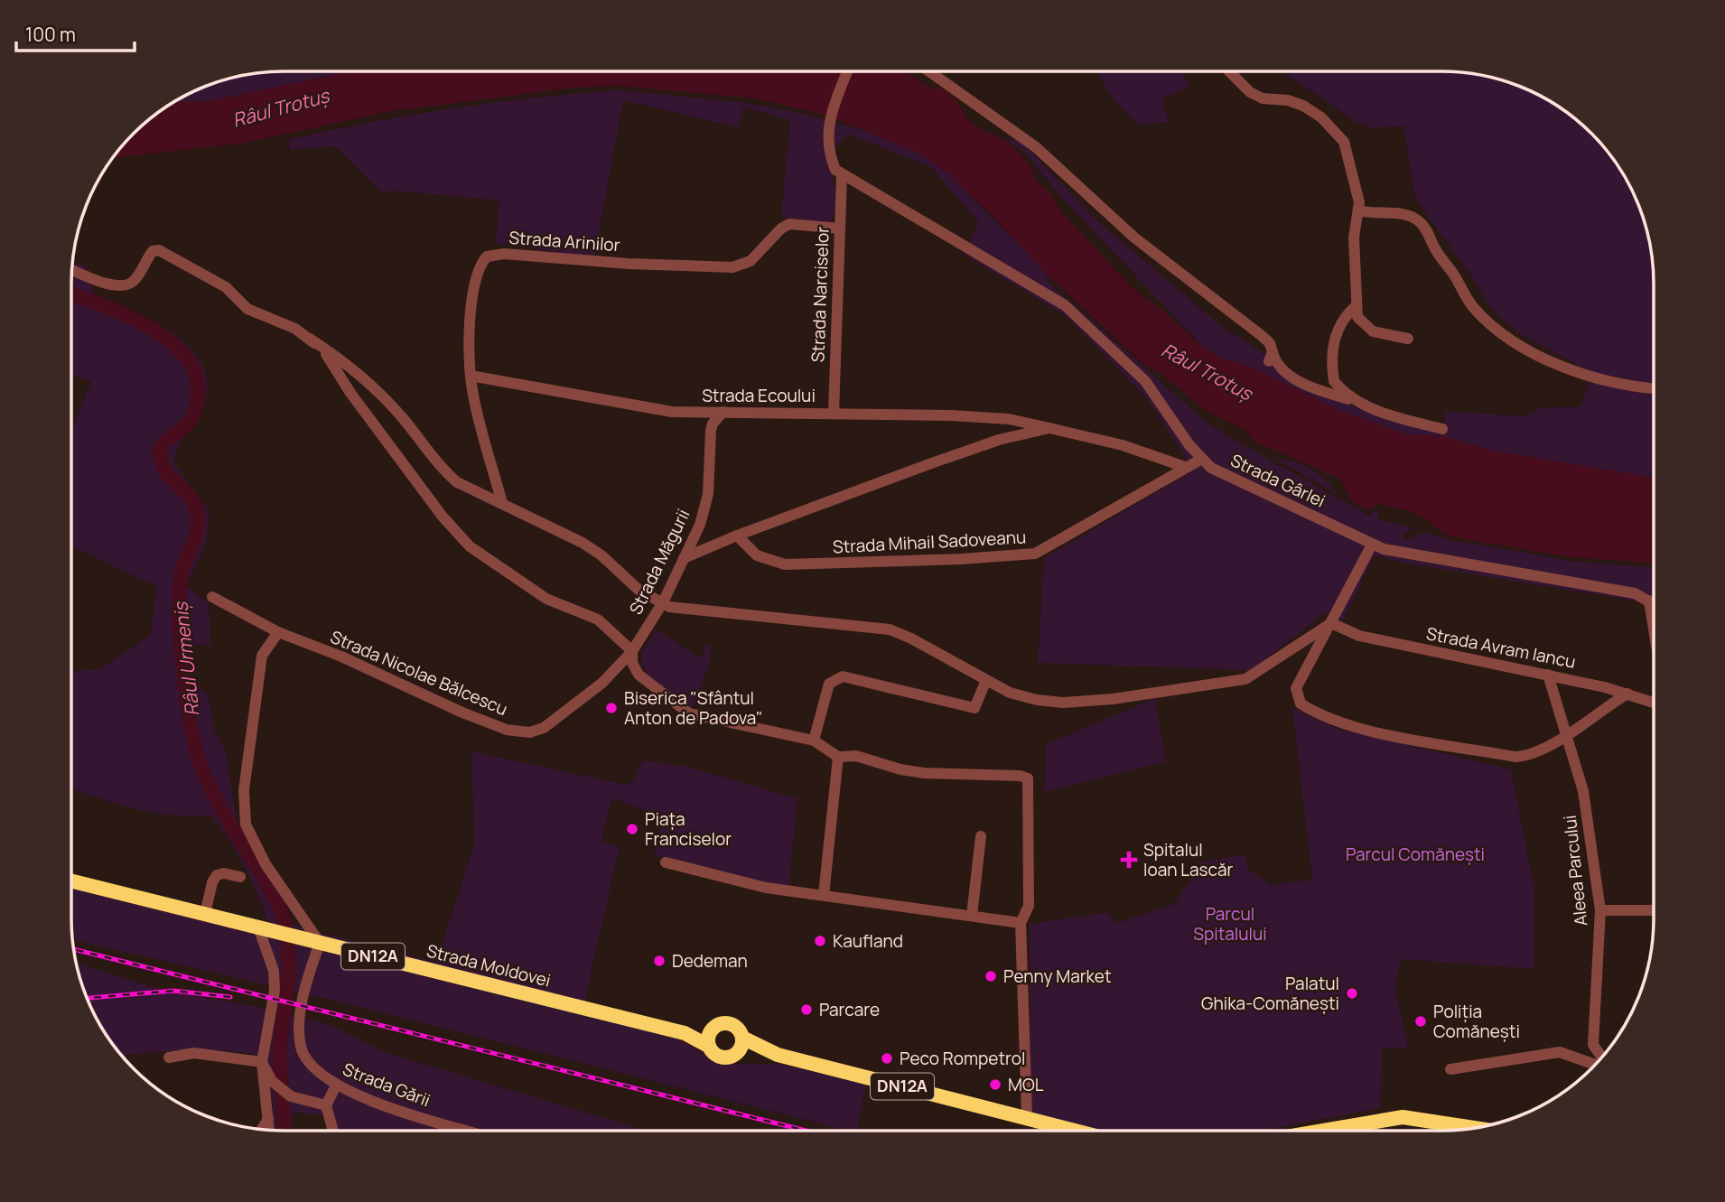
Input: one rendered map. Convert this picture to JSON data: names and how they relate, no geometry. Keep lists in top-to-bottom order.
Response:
{
  "streets": {
    "main road": ["DN12A", "Strada Moldovei"],
    "street": [
      "Strada Arinilor",
      "Strada Narciselor",
      "Strada Ecoului",
      "Strada Gârlei",
      "Strada Mihail Sadoveanu",
      "Strada Măgurii",
      "Strada Avram Iancu",
      "Strada Nicolae Bălcescu",
      "Aleea Parcului",
      "Strada Gării"
    ]
  },
  "crossings": [
    ["Strada Arinilor", "Strada Narciselor"],
    ["Strada Arinilor", "Strada Ecoului"],
    ["Strada Narciselor", "Strada Ecoului"],
    ["Strada Narciselor", "Strada Gârlei"],
    ["Strada Ecoului", "Strada Măgurii"],
    ["Strada Gârlei", "Strada Mihail Sadoveanu"],
    ["Strada Măgurii", "Strada Nicolae Bălcescu"],
    ["Strada Avram Iancu", "Aleea Parcului"],
    ["Strada Moldovei", "Strada Gării"]
  ],
  "water": ["Râul Trotuș", "Râul Urmeniș"],
  "parks": ["Parcul Comănești", "Parcul Spitalului"],
  "places": {
    "other": [
      "Biserica \"Sfântul Anton de Padova\"",
      "Piața Franciselor",
      "Kaufland",
      "Dedeman",
      "Penny Market",
      "Palatul Ghika-Comănești",
      "Parcare",
      "Poliția Comănești",
      "Peco Rompetrol",
      "MOL"
    ],
    "health": ["Spitalul Ioan Lascăr"]
  },
  "scale_bar": "100 m"
}
